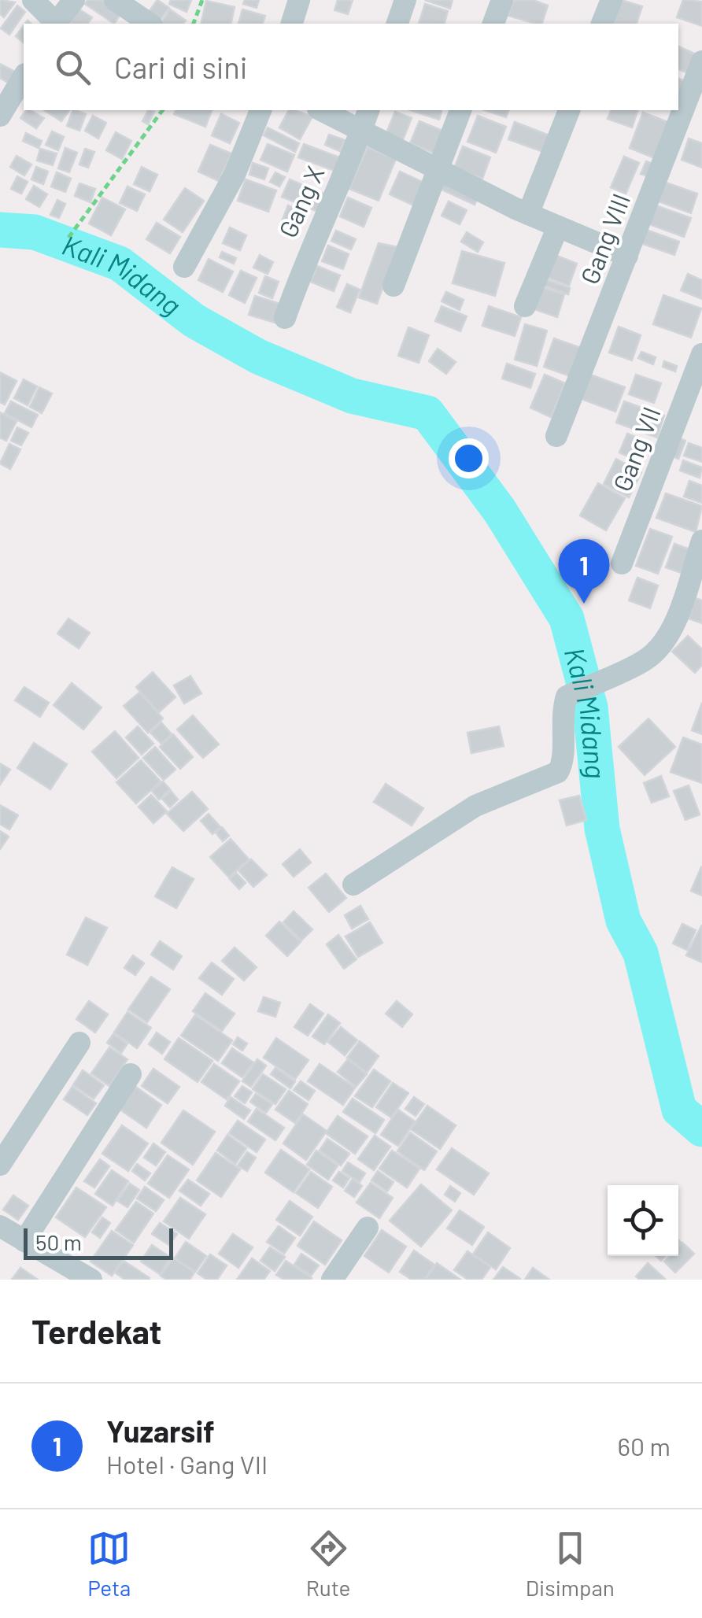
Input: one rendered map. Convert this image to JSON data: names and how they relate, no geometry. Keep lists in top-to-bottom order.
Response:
{
  "streets": {
    "street": ["Gang X", "Gang VIII", "Gang VII"]
  },
  "water": ["Kali Midang"],
  "scale_bar": "50 m",
  "page": {
    "search": "Cari di sini",
    "pins": "1",
    "scale": "50 m",
    "heading": "Terdekat",
    "list": [
      {
        "mark": "1",
        "name": "Yuzarsif",
        "note": "Hotel · Gang VII",
        "value": "60 m"
      }
    ],
    "nav": ["Peta", "Rute", "Disimpan"]
  }
}
